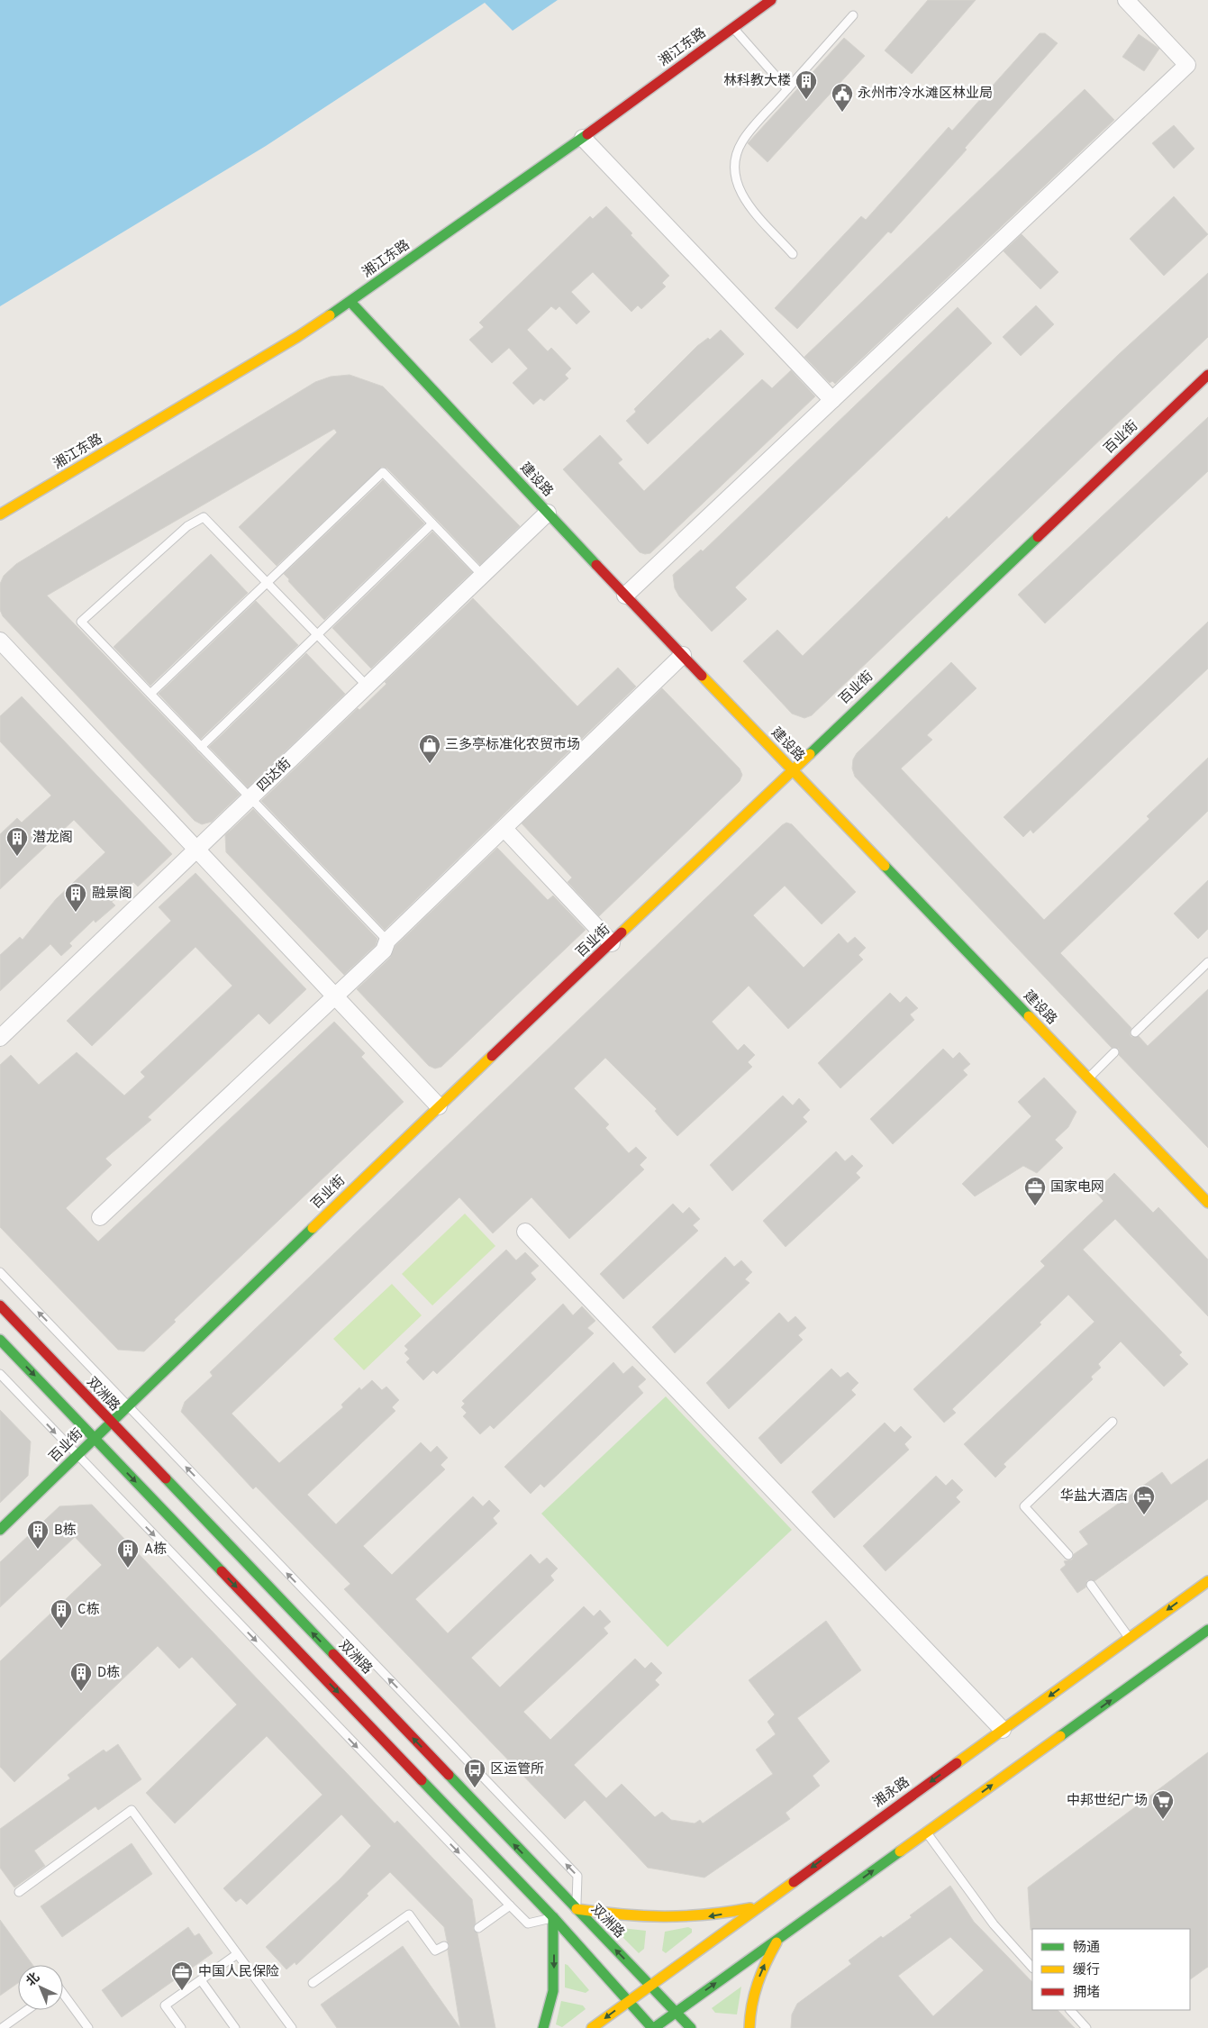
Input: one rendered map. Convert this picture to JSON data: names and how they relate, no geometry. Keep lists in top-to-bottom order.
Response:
{
  "streets": {
    "main road": [
      "湘江东路",
      "百业街",
      "建设路",
      "双洲路",
      "湘永路"
    ],
    "street": ["四达街"]
  },
  "crossings": [
    ["湘江东路", "建设路"],
    ["百业街", "建设路"],
    ["百业街", "双洲路"],
    ["建设路", "四达街"],
    ["双洲路", "湘永路"]
  ],
  "places": {
    "building": [
      "林科教大楼",
      "潜龙阁",
      "融景阁",
      "B栋",
      "A栋",
      "C栋",
      "D栋"
    ],
    "public building": ["永州市冷水滩区林业局"],
    "shop": ["三多亭标准化农贸市场"],
    "office": ["国家电网", "中国人民保险"],
    "hotel": ["华盐大酒店"],
    "bus stop": ["区运管所"],
    "supermarket": ["中邦世纪广场"]
  },
  "legend": ["畅通", "缓行", "拥堵"],
  "north": "top left"
}
